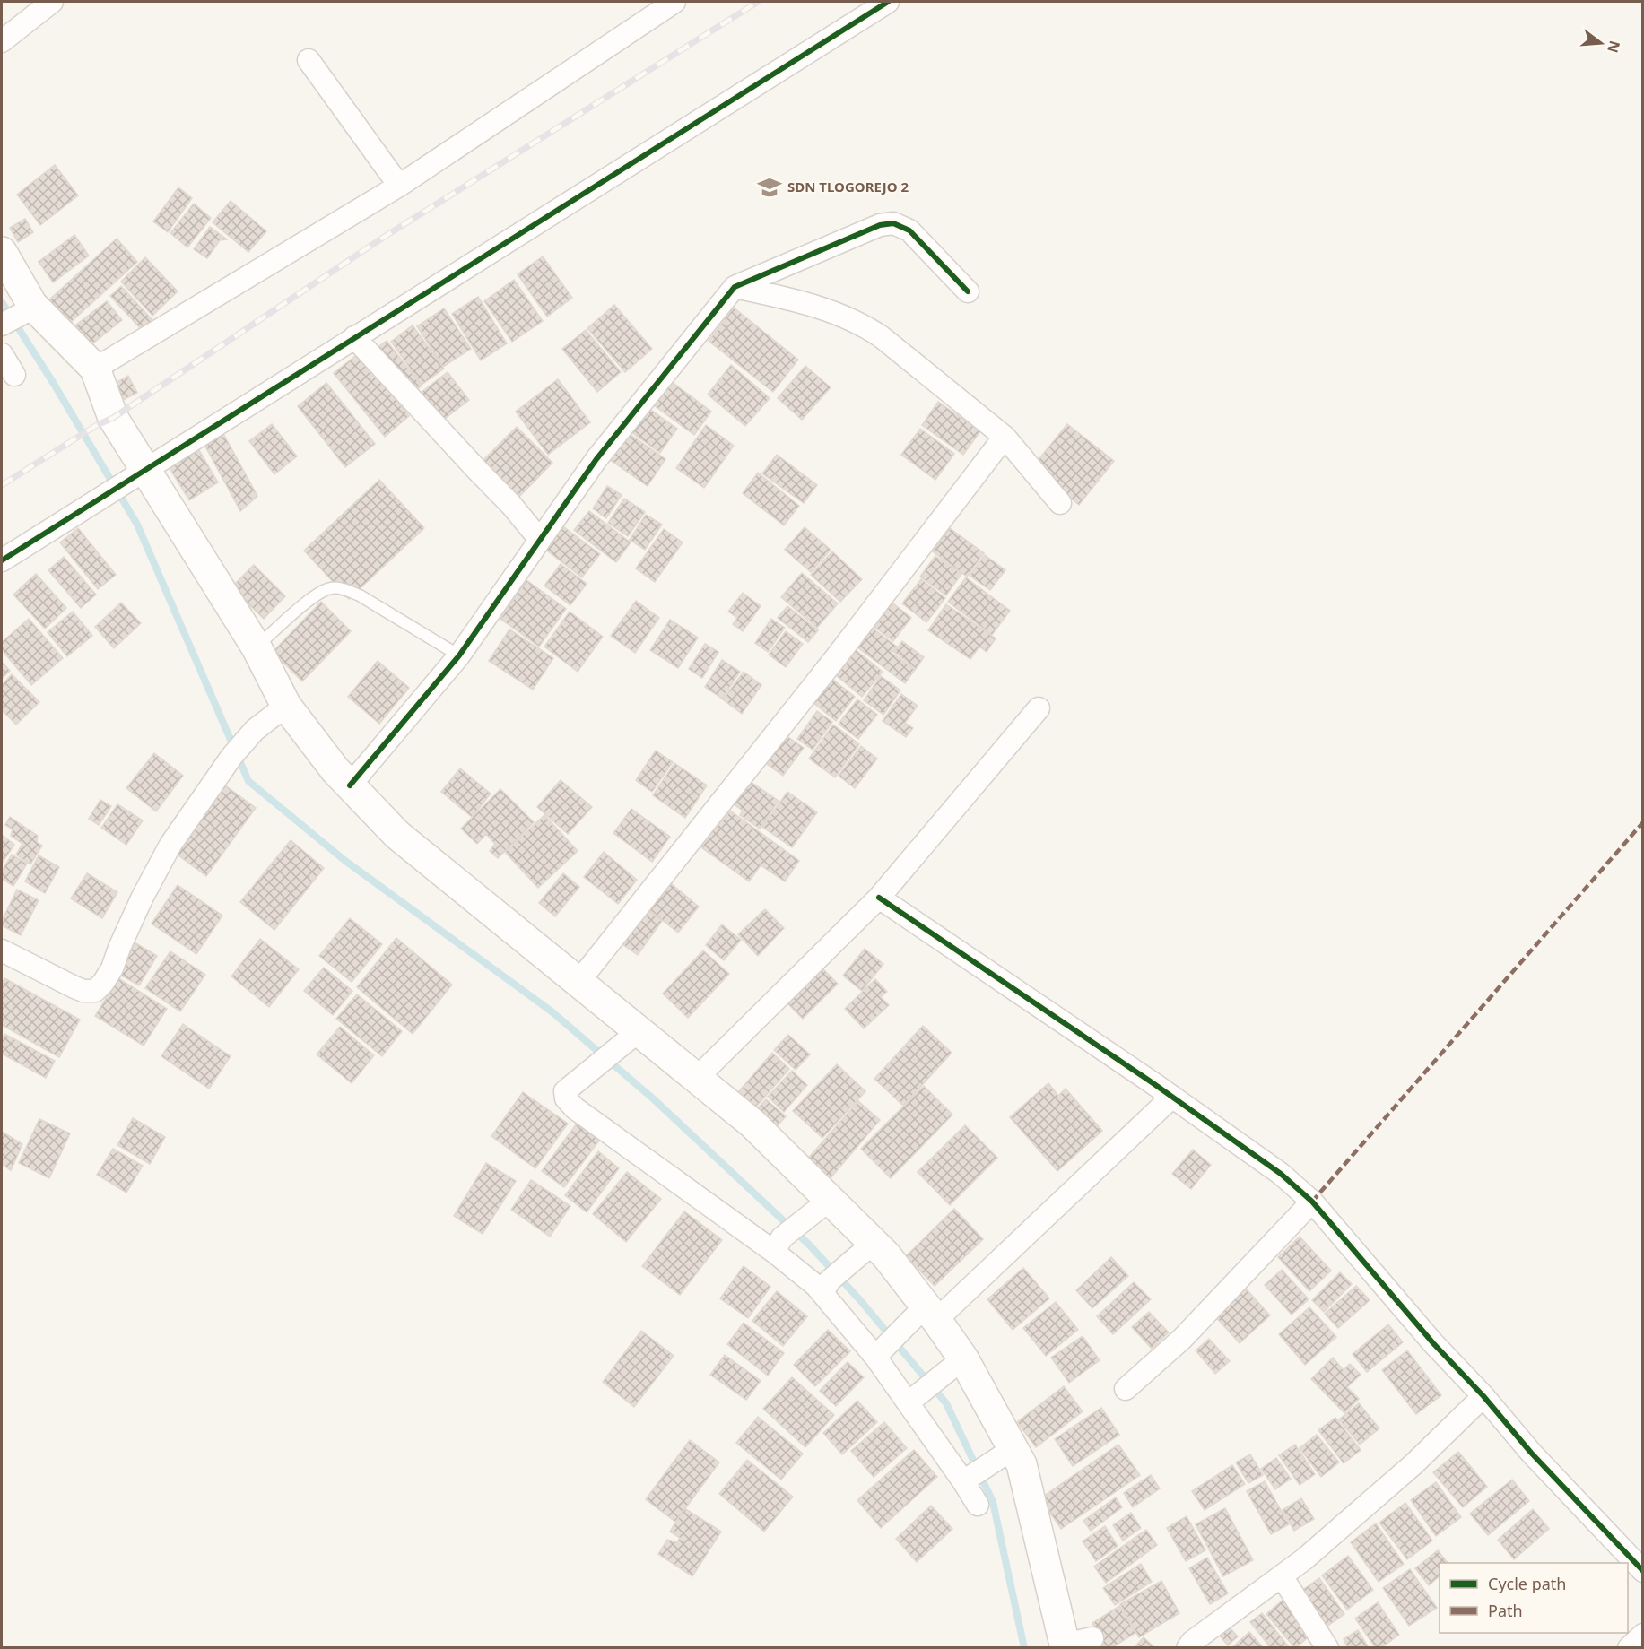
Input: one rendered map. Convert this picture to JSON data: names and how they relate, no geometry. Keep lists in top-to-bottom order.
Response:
{
  "places": {
    "school or university": ["SDN TLOGOREJO 2"]
  },
  "legend": ["Cycle path", "Path"],
  "north": "right"
}
